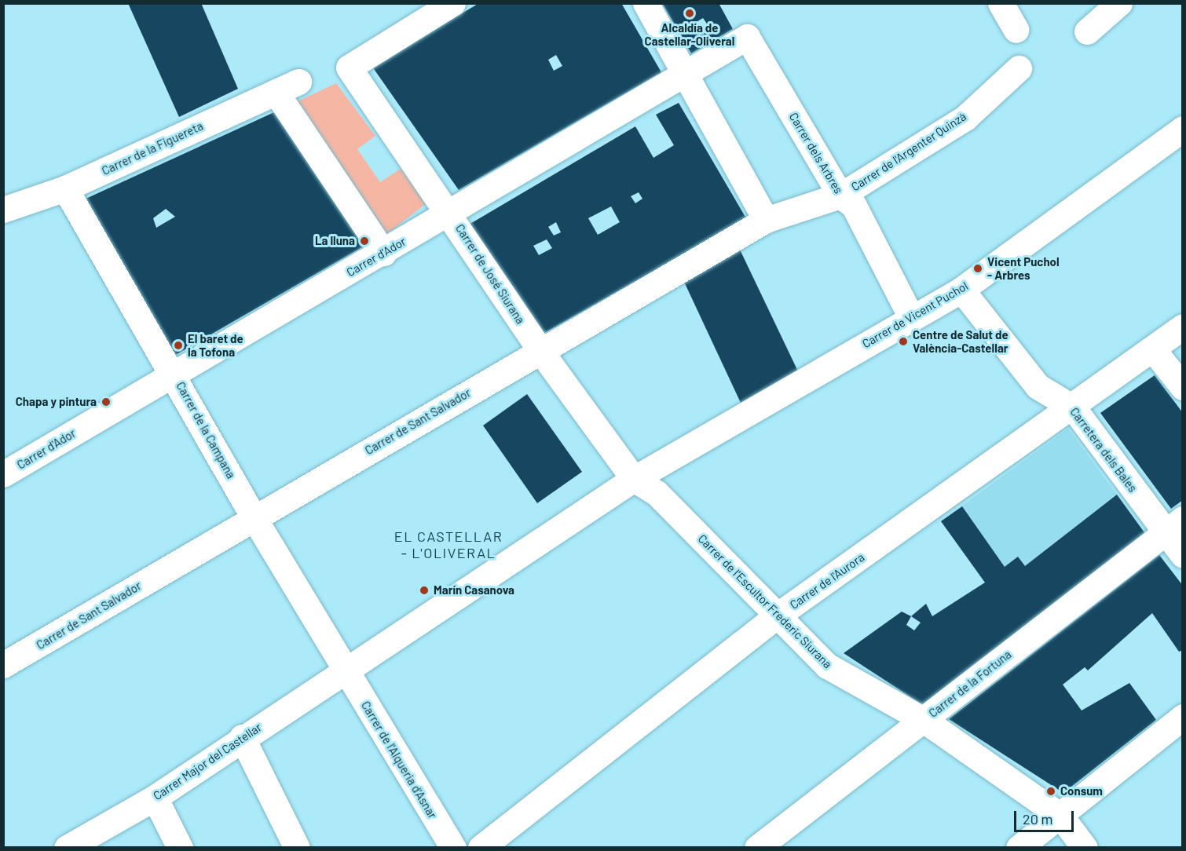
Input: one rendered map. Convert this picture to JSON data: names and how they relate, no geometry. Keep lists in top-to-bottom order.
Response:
{
  "streets": {
    "street": [
      "Carrer de la Figuereta",
      "Carrer de l'Argenter Quinzà",
      "Carrer dels Arbres",
      "Carrer d'Ador",
      "Carrer de José Siurana",
      "Carrer de Vicent Puchol",
      "Carrer de Sant Salvador",
      "Carrer de la Campana",
      "Carretera dels Bales",
      "Carrer de l'Aurora",
      "Carrer de l'Escultor Frederic Siurana",
      "Carrer de la Fortuna",
      "Carrer de l'Alqueria d'Asnar",
      "Carrer Major del Castellar"
    ]
  },
  "crossings": [
    ["Carrer de la Figuereta", "Carrer de la Campana"],
    ["Carrer de l'Argenter Quinzà", "Carrer dels Arbres"],
    ["Carrer de l'Argenter Quinzà", "Carrer de Sant Salvador"],
    ["Carrer dels Arbres", "Carrer d'Ador"],
    ["Carrer dels Arbres", "Carrer de Vicent Puchol"],
    ["Carrer dels Arbres", "Carrer de Sant Salvador"],
    ["Carrer d'Ador", "Carrer de José Siurana"],
    ["Carrer d'Ador", "Carrer de la Campana"],
    ["Carrer de José Siurana", "Carrer de Vicent Puchol"],
    ["Carrer de José Siurana", "Carrer de Sant Salvador"],
    ["Carrer de José Siurana", "Carrer de l'Escultor Frederic Siurana"],
    ["Carrer de Vicent Puchol", "Carrer de la Campana"],
    ["Carrer de Vicent Puchol", "Carretera dels Bales"],
    ["Carrer de Vicent Puchol", "Carrer de l'Escultor Frederic Siurana"],
    ["Carrer de Vicent Puchol", "Carrer de l'Alqueria d'Asnar"],
    ["Carrer de Vicent Puchol", "Carrer Major del Castellar"],
    ["Carrer de Sant Salvador", "Carrer de la Campana"],
    ["Carrer de la Campana", "Carrer de l'Alqueria d'Asnar"],
    ["Carrer de la Campana", "Carrer Major del Castellar"],
    ["Carretera dels Bales", "Carrer de l'Aurora"],
    ["Carretera dels Bales", "Carrer de la Fortuna"],
    ["Carrer de l'Aurora", "Carrer de l'Escultor Frederic Siurana"],
    ["Carrer de l'Escultor Frederic Siurana", "Carrer de la Fortuna"],
    ["Carrer de l'Alqueria d'Asnar", "Carrer Major del Castellar"]
  ],
  "districts": ["EL CASTELLAR - L'OLIVERAL"],
  "places": [
    "Alcaldía de Castellar-Oliveral",
    "La lluna",
    "Vicent Puchol - Arbres",
    "Centre de Salut de València-Castellar",
    "El baret de la Tofona",
    "Chapa y pintura",
    "Marín Casanova",
    "Consum"
  ],
  "scale_bar": "20 m"
}
